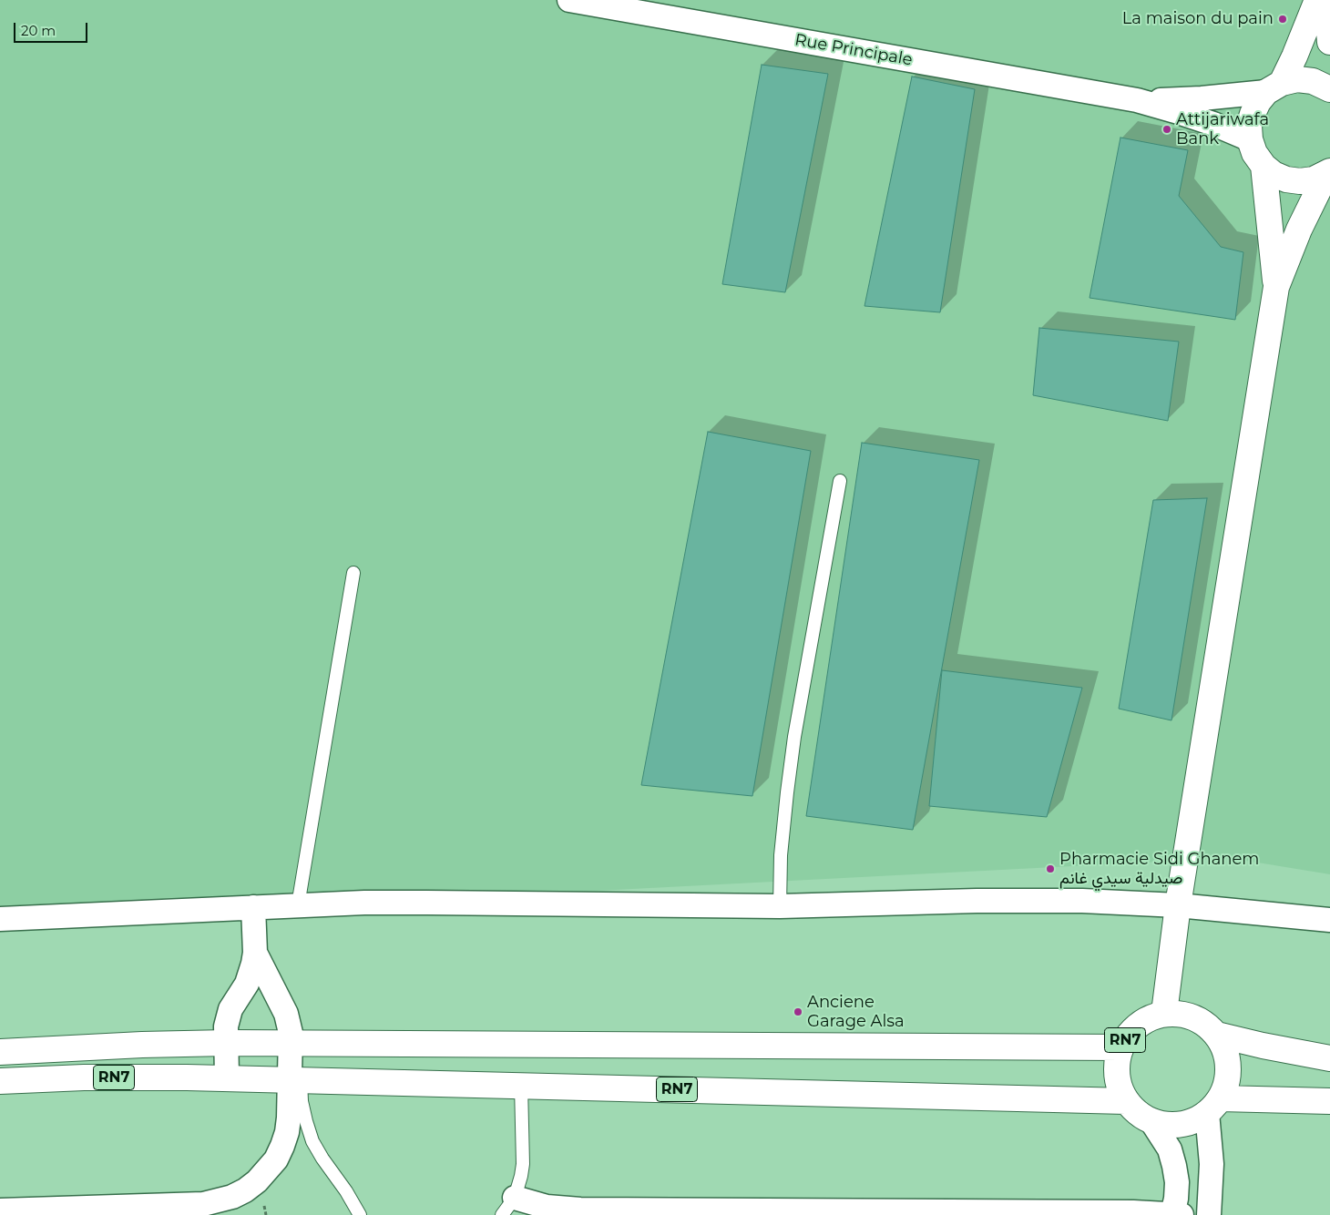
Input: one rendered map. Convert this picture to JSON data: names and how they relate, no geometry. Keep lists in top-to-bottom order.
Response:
{
  "streets": {
    "main road": ["RN7"],
    "street": ["Rue Principale"]
  },
  "places": [
    "La maison du pain",
    "Attijariwafa Bank",
    "Pharmacie Sidi Ghanem صيدلية سيدي غانم",
    "Anciene Garage Alsa"
  ],
  "scale_bar": "20 m"
}
